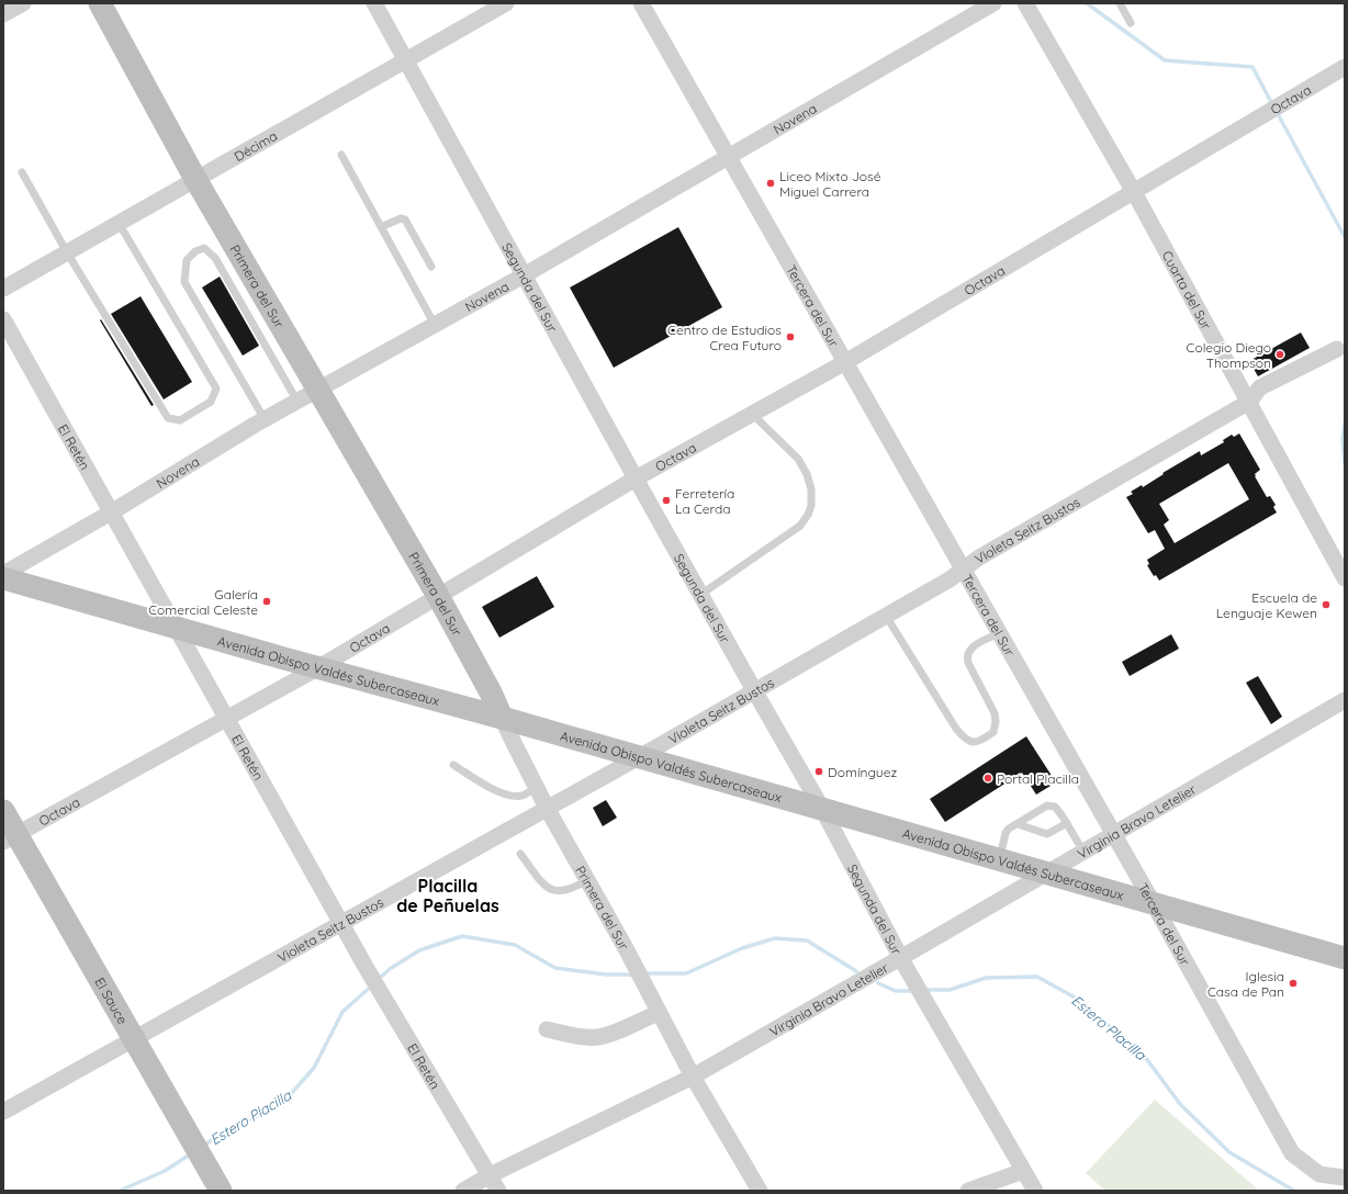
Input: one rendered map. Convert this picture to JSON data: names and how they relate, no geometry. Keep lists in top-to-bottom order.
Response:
{
  "streets": {
    "main road": ["Primera del Sur", "Avenida Obispo Valdés Subercaseaux", "El Sauce"],
    "street": [
      "Octava",
      "Novena",
      "Décima",
      "Segunda del Sur",
      "Cuarta del Sur",
      "Tercera del Sur",
      "El Retén",
      "Violeta Seitz Bustos",
      "Virginia Bravo Letelier"
    ]
  },
  "crossings": [
    ["Octava", "Primera del Sur"],
    ["Octava", "Segunda del Sur"],
    ["Octava", "Cuarta del Sur"],
    ["Octava", "Tercera del Sur"],
    ["Octava", "El Retén"],
    ["Octava", "Avenida Obispo Valdés Subercaseaux"],
    ["Octava", "El Sauce"],
    ["Novena", "Primera del Sur"],
    ["Novena", "Segunda del Sur"],
    ["Novena", "Tercera del Sur"],
    ["Novena", "El Retén"],
    ["Décima", "Primera del Sur"],
    ["Décima", "Segunda del Sur"],
    ["Primera del Sur", "Violeta Seitz Bustos"],
    ["Primera del Sur", "Avenida Obispo Valdés Subercaseaux"],
    ["Primera del Sur", "Virginia Bravo Letelier"],
    ["Segunda del Sur", "Violeta Seitz Bustos"],
    ["Segunda del Sur", "Avenida Obispo Valdés Subercaseaux"],
    ["Segunda del Sur", "Virginia Bravo Letelier"],
    ["Cuarta del Sur", "Violeta Seitz Bustos"],
    ["Tercera del Sur", "Violeta Seitz Bustos"],
    ["Tercera del Sur", "Avenida Obispo Valdés Subercaseaux"],
    ["Tercera del Sur", "Virginia Bravo Letelier"],
    ["El Retén", "Violeta Seitz Bustos"],
    ["El Retén", "Avenida Obispo Valdés Subercaseaux"],
    ["El Retén", "Virginia Bravo Letelier"],
    ["Violeta Seitz Bustos", "Avenida Obispo Valdés Subercaseaux"],
    ["Violeta Seitz Bustos", "El Sauce"],
    ["Avenida Obispo Valdés Subercaseaux", "Virginia Bravo Letelier"]
  ],
  "districts": ["Placilla de Peñuelas"],
  "water": ["Estero Placilla"],
  "places": [
    "Liceo Mixto José Miguel Carrera",
    "Centro de Estudios Crea Futuro",
    "Colegio Diego Thompson",
    "Ferretería La Cerda",
    "Galería Comercial Celeste",
    "Escuela de Lenguaje Kewen",
    "Domínguez",
    "Portal Placilla",
    "Iglesia Casa de Pan"
  ]
}
